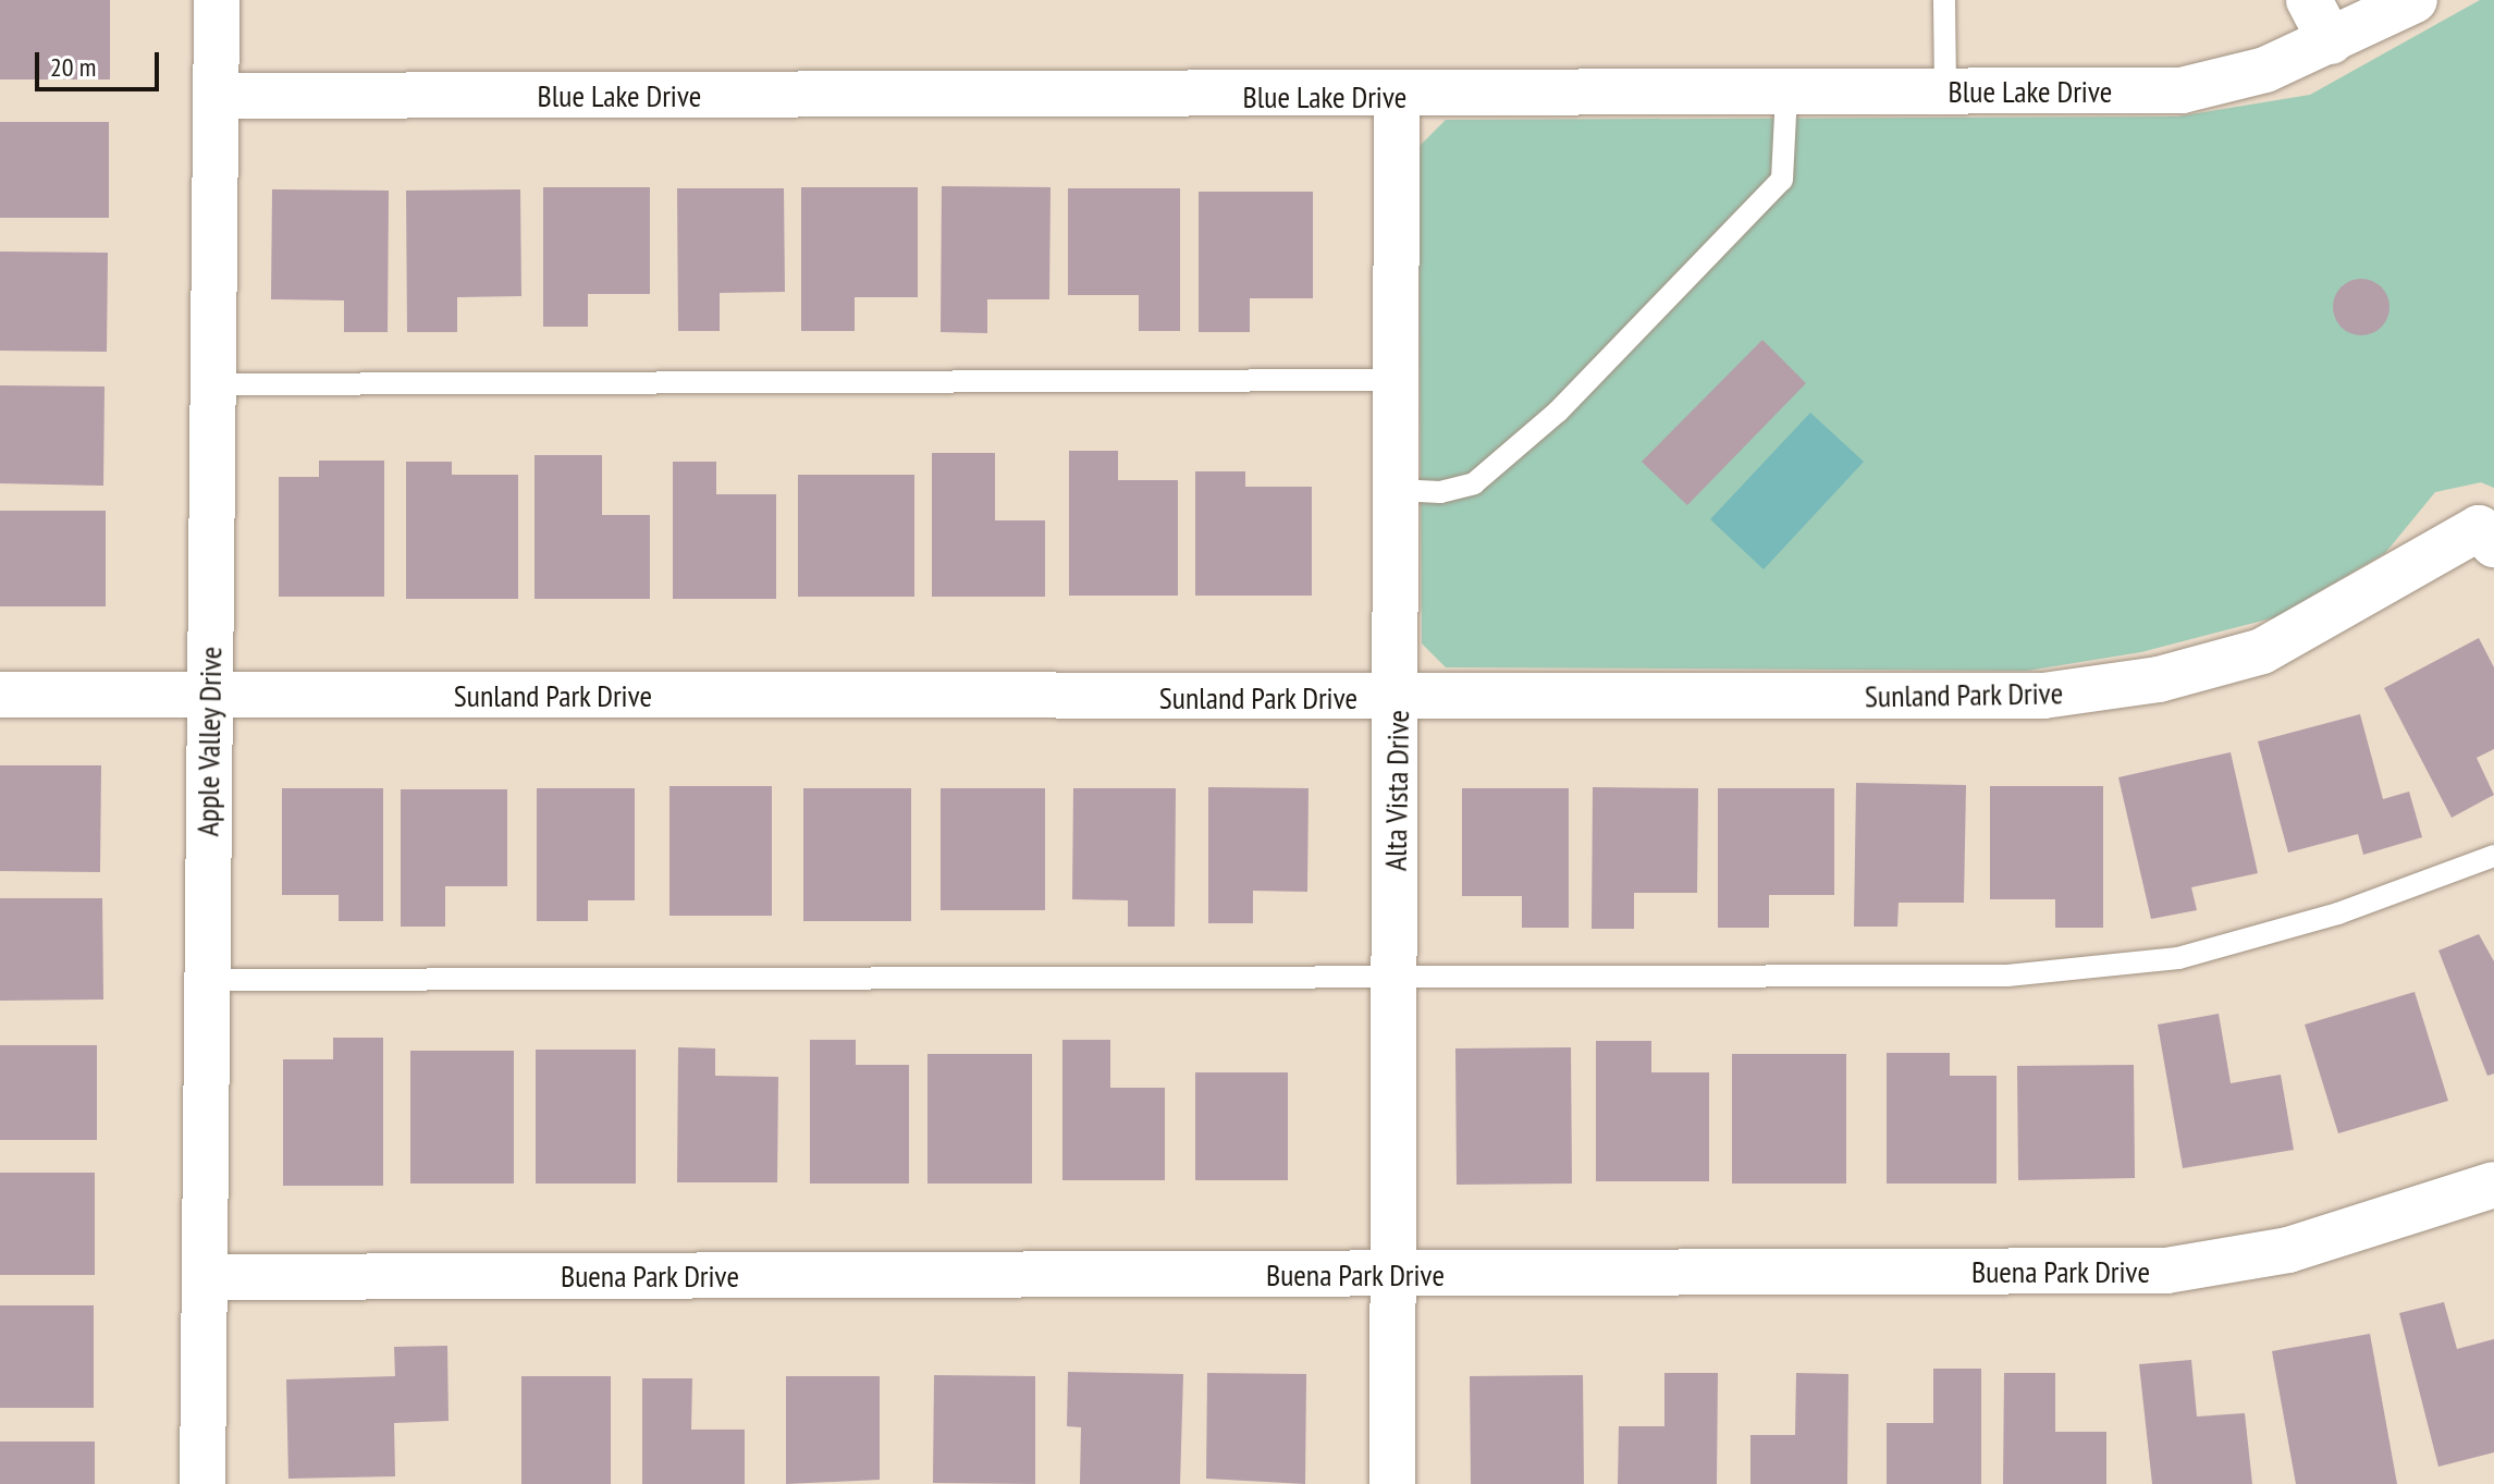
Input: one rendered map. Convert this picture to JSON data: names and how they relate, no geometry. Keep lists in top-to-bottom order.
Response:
{
  "streets": {
    "street": [
      "Blue Lake Drive",
      "Sunland Park Drive",
      "Apple Valley Drive",
      "Alta Vista Drive",
      "Buena Park Drive"
    ]
  },
  "crossings": [
    ["Blue Lake Drive", "Apple Valley Drive"],
    ["Blue Lake Drive", "Alta Vista Drive"],
    ["Sunland Park Drive", "Apple Valley Drive"],
    ["Sunland Park Drive", "Alta Vista Drive"],
    ["Apple Valley Drive", "Buena Park Drive"],
    ["Alta Vista Drive", "Buena Park Drive"]
  ],
  "scale_bar": "20 m"
}
